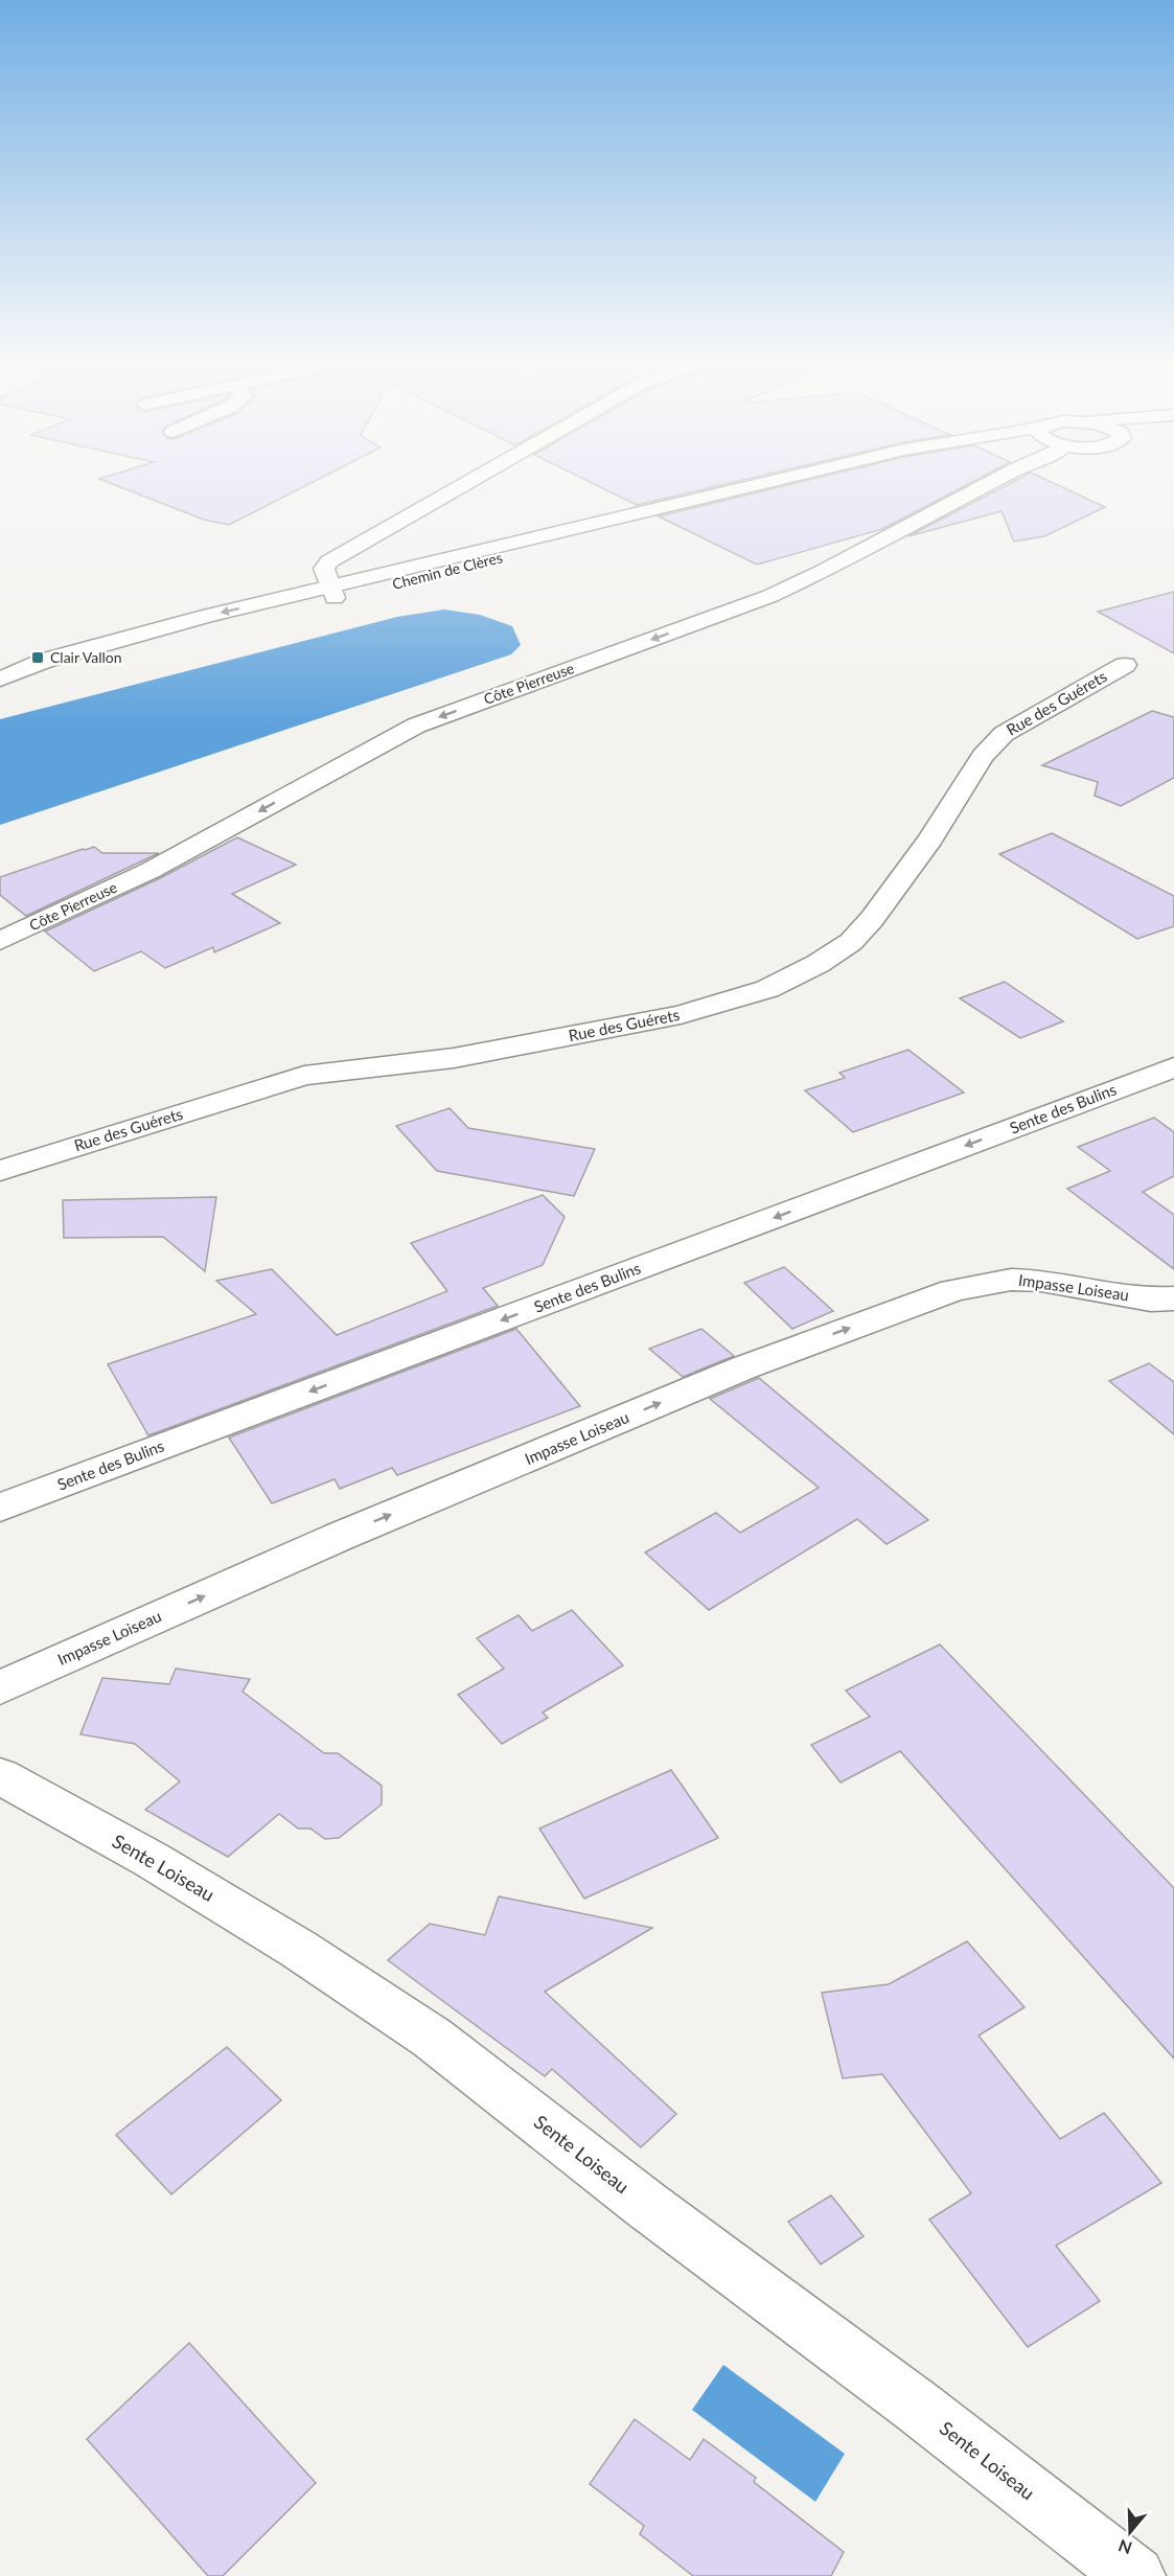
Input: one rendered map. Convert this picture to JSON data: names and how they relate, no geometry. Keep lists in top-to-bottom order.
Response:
{
  "streets": {
    "street": [
      "Chemin de Clères",
      "Côte Pierreuse",
      "Rue des Guérets",
      "Sente des Bulins",
      "Impasse Loiseau",
      "Sente Loiseau"
    ]
  },
  "one_way": ["Côte Pierreuse", "Sente des Bulins", "Impasse Loiseau"],
  "places": {
    "transit": ["Clair Vallon"]
  },
  "north": "bottom"
}
